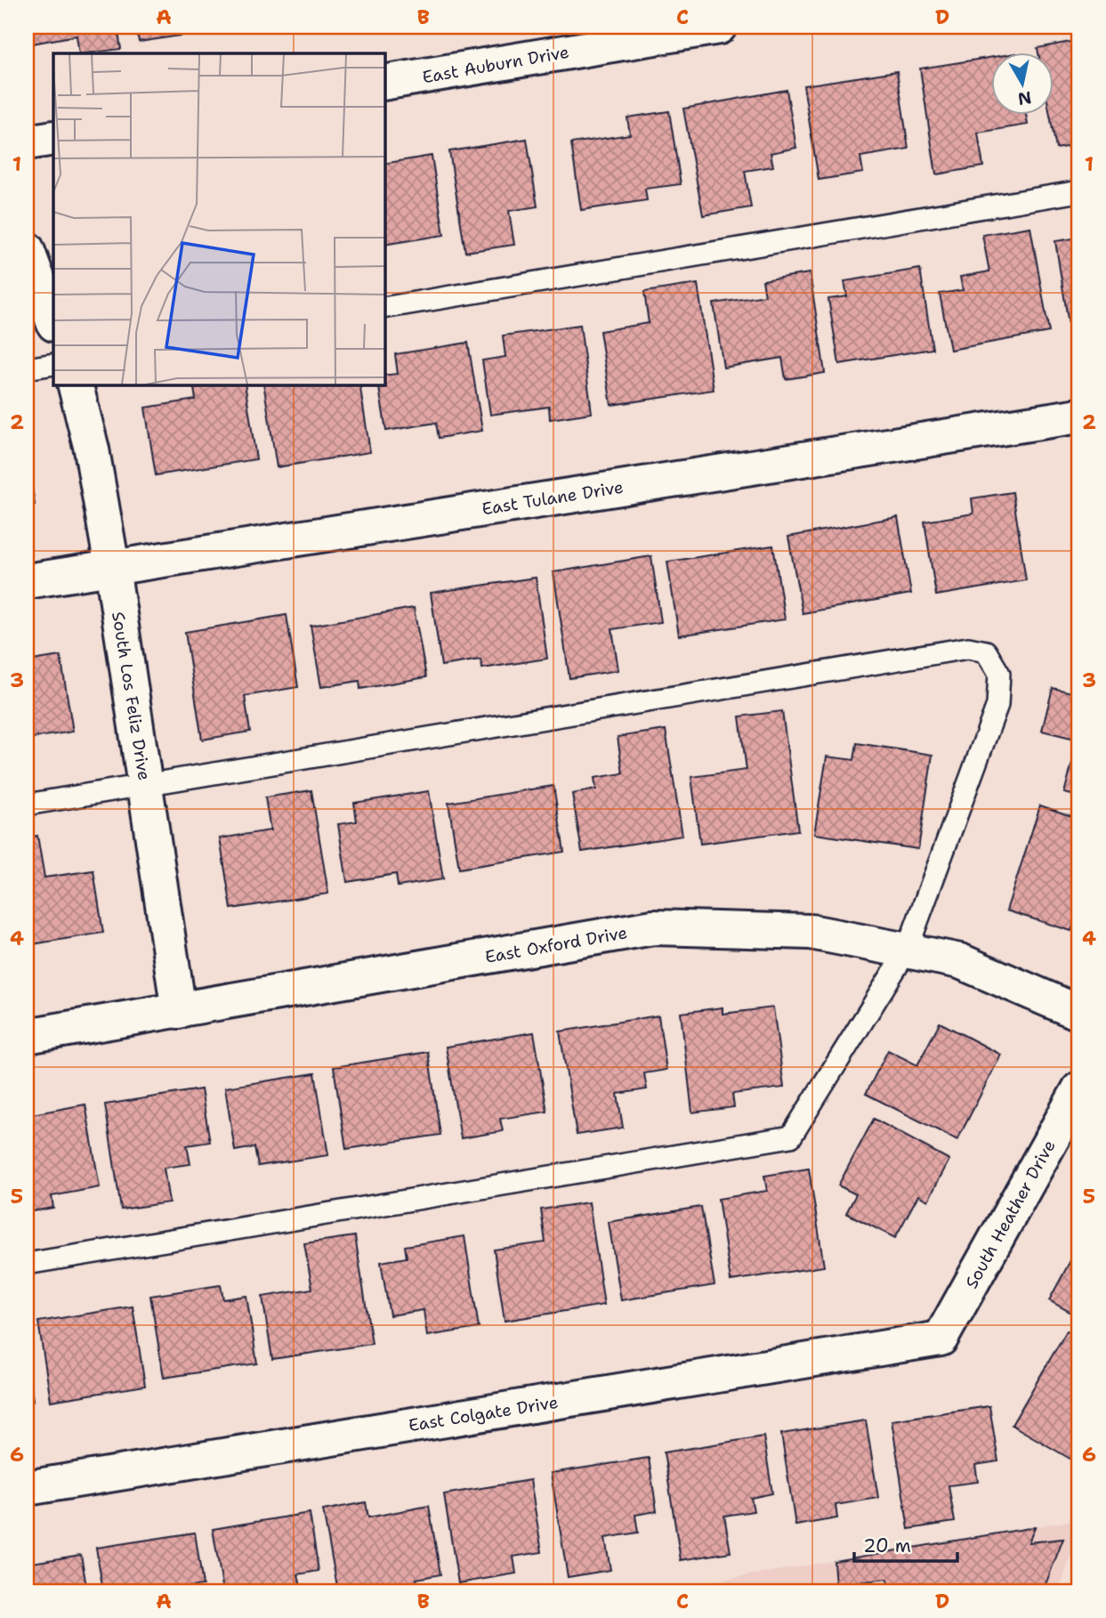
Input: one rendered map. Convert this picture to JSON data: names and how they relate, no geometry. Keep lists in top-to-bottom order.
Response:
{
  "streets": {
    "street": [
      "East Auburn Drive",
      "East Tulane Drive",
      "South Los Feliz Drive",
      "East Oxford Drive",
      "South Heather Drive",
      "East Colgate Drive"
    ]
  },
  "crossings": [
    ["East Tulane Drive", "South Los Feliz Drive"],
    ["South Los Feliz Drive", "East Oxford Drive"],
    ["South Heather Drive", "East Colgate Drive"]
  ],
  "scale_bar": "20 m",
  "north": "bottom",
  "grid": {
    "columns": [
      "A",
      "B",
      "C",
      "D"
    ],
    "rows": [
      "1",
      "2",
      "3",
      "4",
      "5",
      "6"
    ]
  }
}
